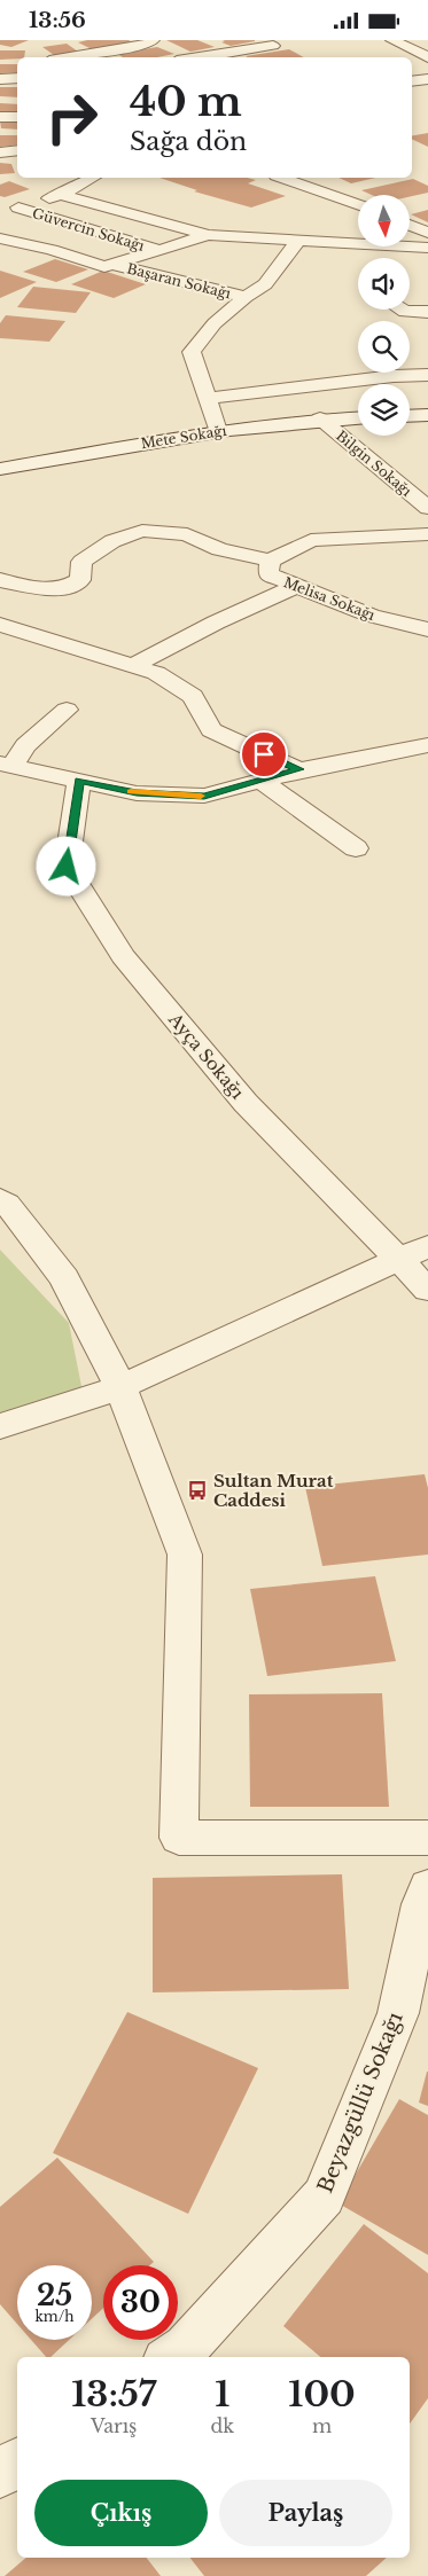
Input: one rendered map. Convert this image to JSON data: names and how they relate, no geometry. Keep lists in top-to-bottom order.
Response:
{
  "streets": {
    "street": [
      "Güvercin Sokağı",
      "Başaran Sokağı",
      "Mete Sokağı",
      "Bilgin Sokağı",
      "Melisa Sokağı",
      "Ayça Sokağı",
      "Beyazgüllü Sokağı"
    ]
  },
  "crossings": [
    ["Mete Sokağı", "Bilgin Sokağı"]
  ],
  "places": {
    "bus stop": ["Sultan Murat Caddesi"]
  },
  "north": "bottom",
  "page": {
    "status": "13:56",
    "turn": ["40 m", "Sağa dön"],
    "speed": "25 km/h",
    "limit": "30",
    "eta": [
      "13:57",
      "Varış",
      "1",
      "dk",
      "100",
      "m"
    ],
    "buttons": ["Çıkış", "Paylaş"]
  }
}
